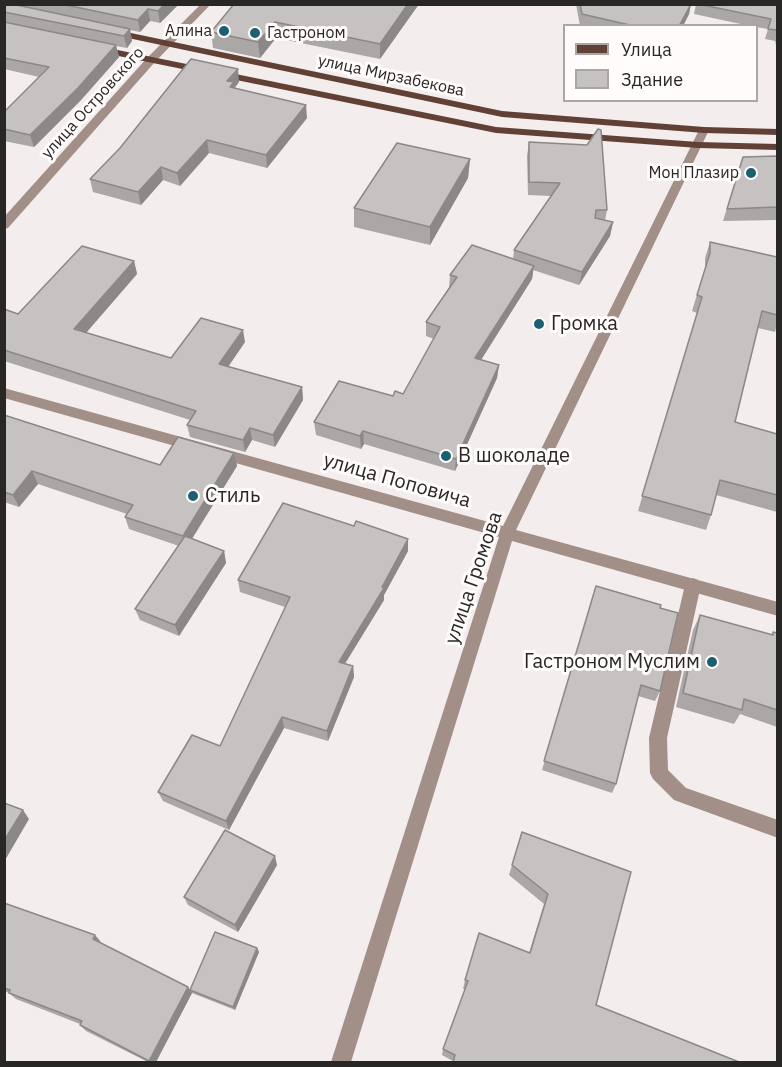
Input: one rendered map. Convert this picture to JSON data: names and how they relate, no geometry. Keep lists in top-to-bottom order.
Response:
{
  "streets": {
    "main road": ["улица Мирзабекова"],
    "street": ["улица Островского", "улица Поповича", "улица Громова"]
  },
  "crossings": [
    ["улица Мирзабекова", "улица Островского"],
    ["улица Мирзабекова", "улица Громова"],
    ["улица Поповича", "улица Громова"]
  ],
  "places": [
    "Алина",
    "Гастроном",
    "Мон Плазир",
    "Громка",
    "В шоколаде",
    "Стиль",
    "Гастроном Муслим"
  ],
  "legend": ["Улица", "Здание"]
}
